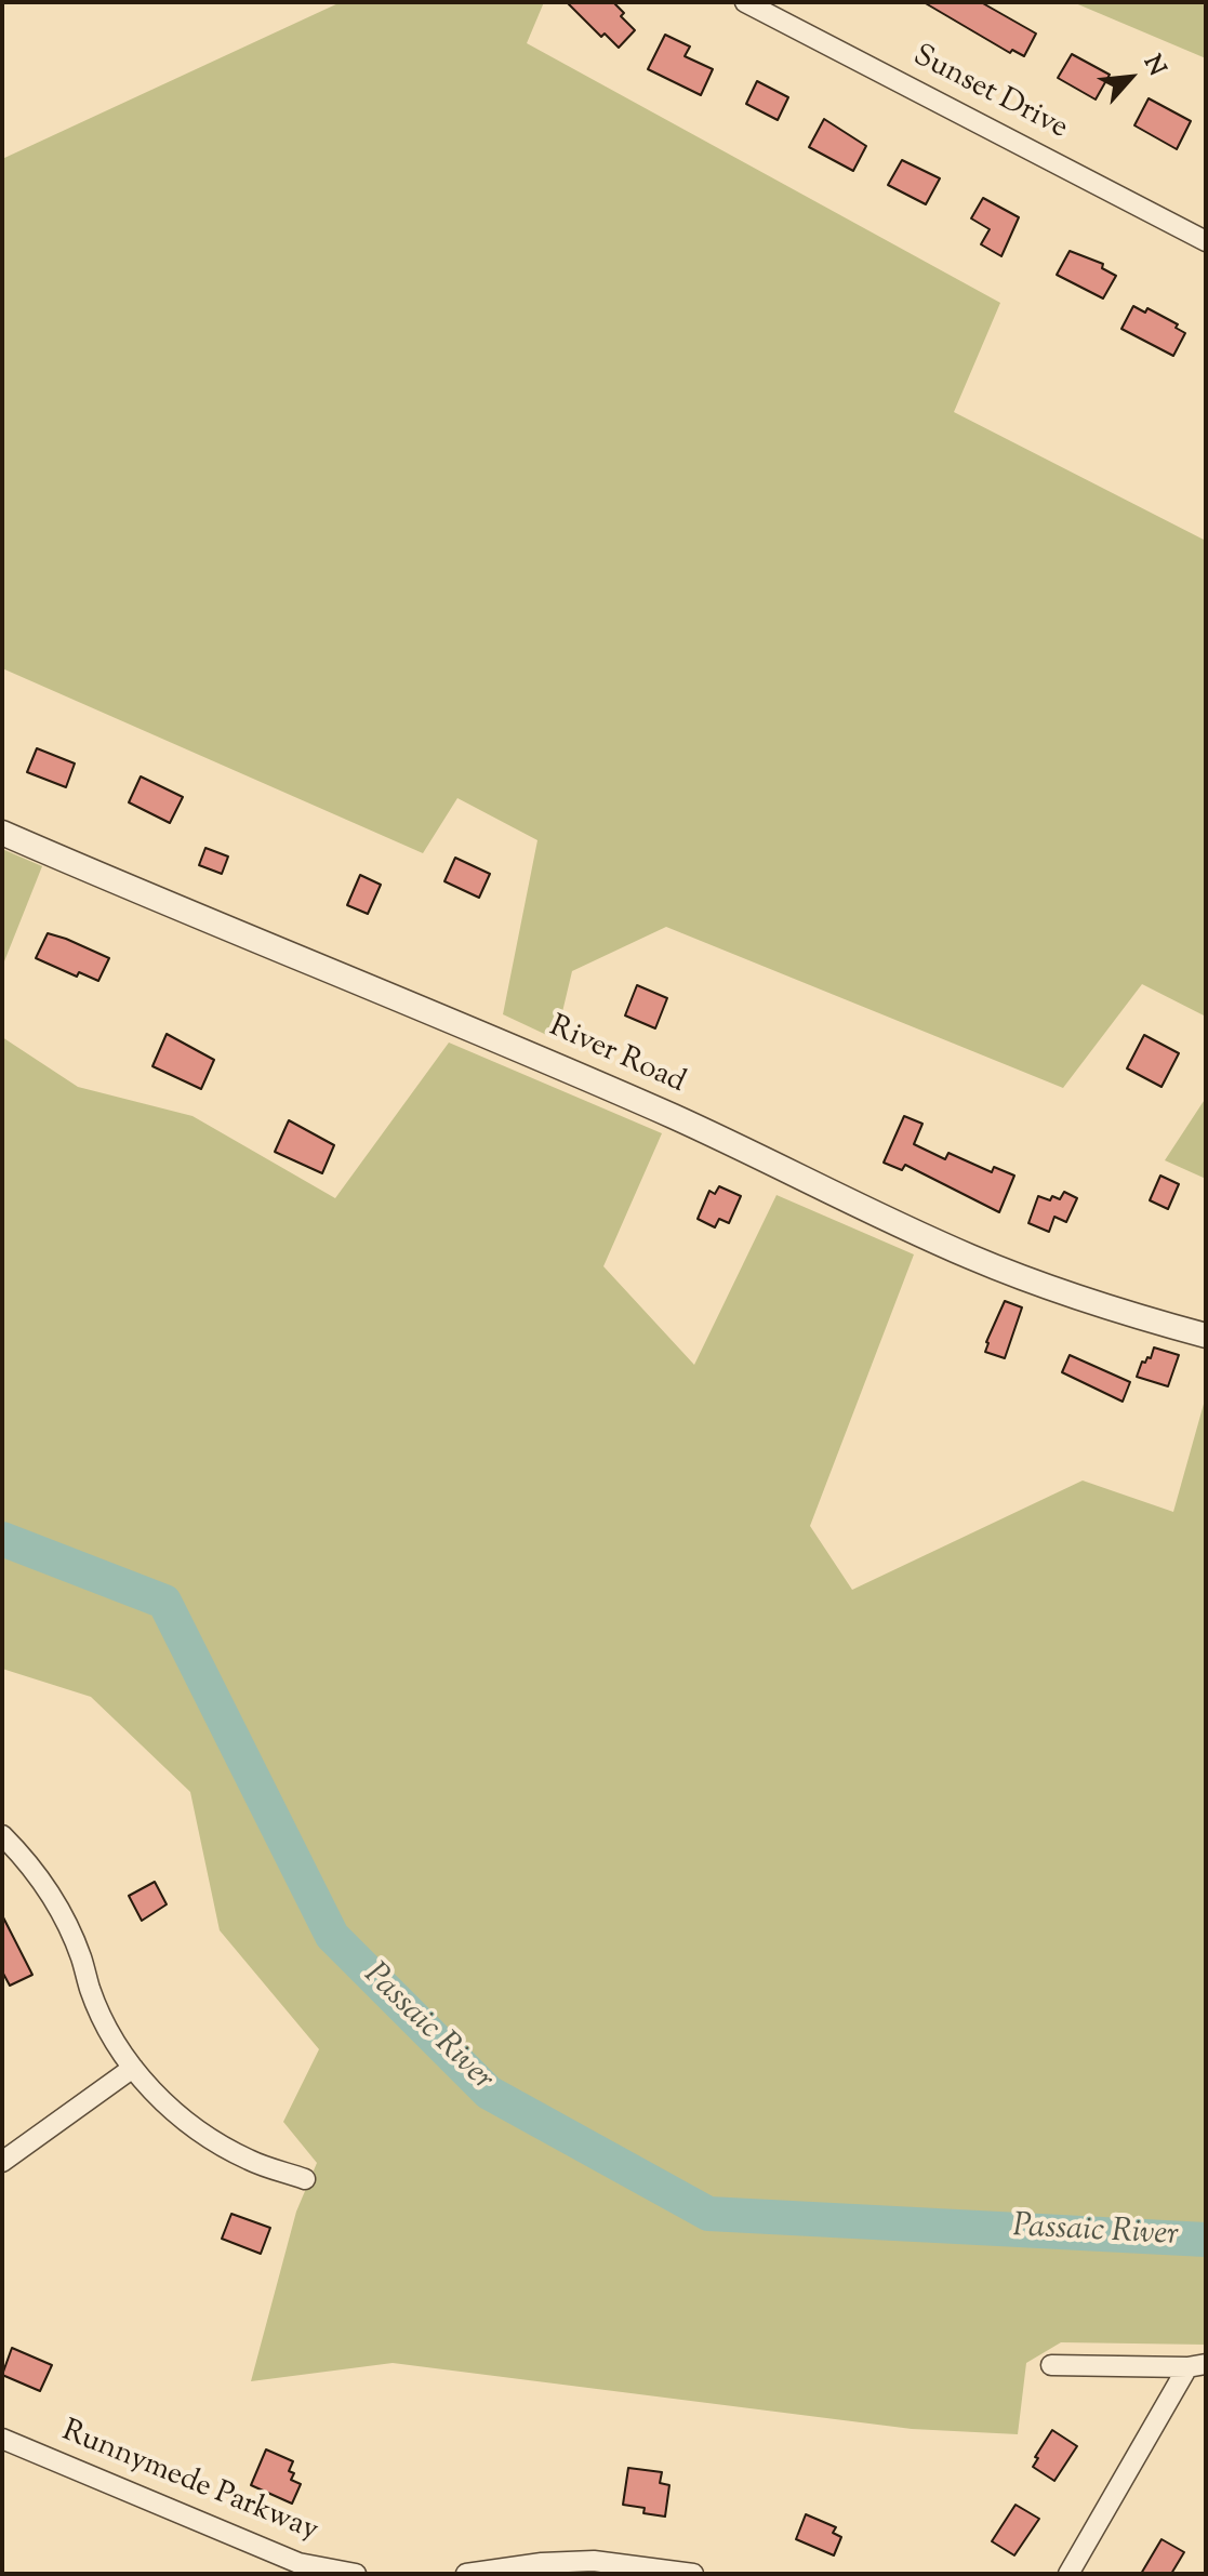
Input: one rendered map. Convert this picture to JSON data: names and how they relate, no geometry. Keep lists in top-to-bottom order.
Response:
{
  "streets": {
    "street": ["Sunset Drive", "River Road", "Runnymede Parkway"]
  },
  "water": ["Passaic River"],
  "north": "top right"
}
